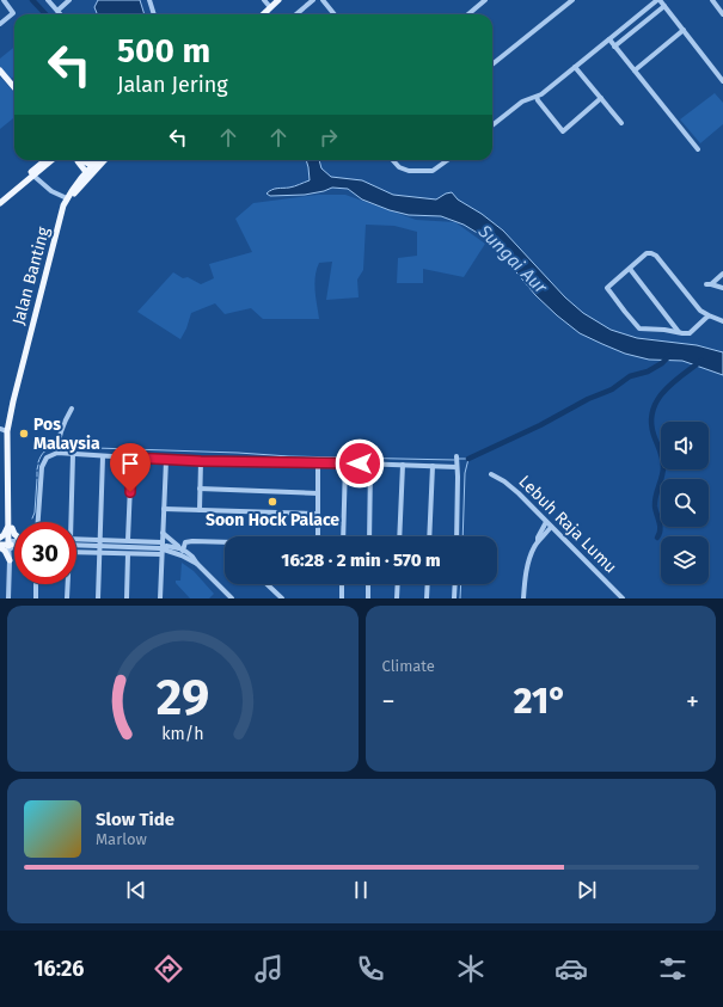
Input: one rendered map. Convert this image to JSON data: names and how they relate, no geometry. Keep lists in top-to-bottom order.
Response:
{
  "streets": {
    "main road": ["Jalan Banting"],
    "street": ["Lebuh Raja Lumu"]
  },
  "water": ["Sungai Aur"],
  "places": ["Pos Malaysia", "Soon Hock Palace"],
  "page": {
    "turn": ["500 m", "Jalan Jering"],
    "limit": "30",
    "trip": "16:28 · 2 min · 570 m",
    "tile": "Climate",
    "heat": ["−", "21°", "+"],
    "song": ["Slow Tide", "Marlow"],
    "tabs": "16:26",
    "gauge": ["29", "km/h"]
  }
}
